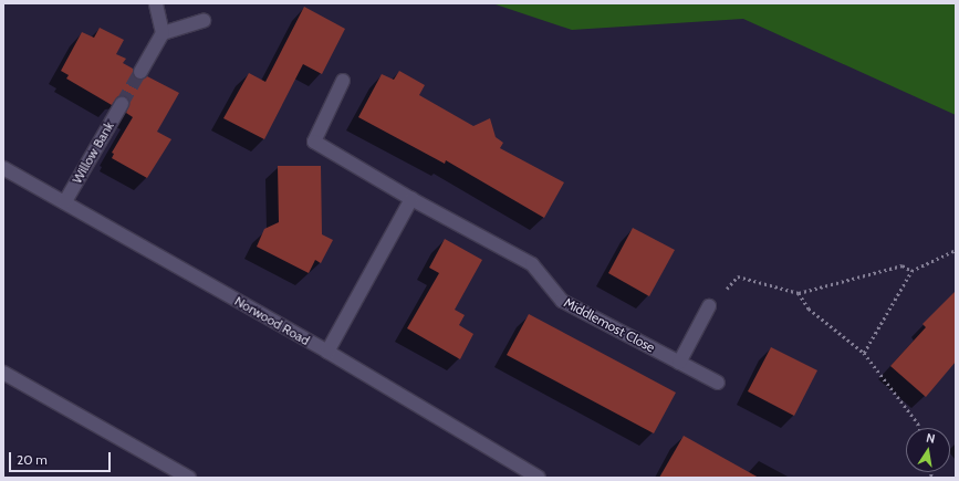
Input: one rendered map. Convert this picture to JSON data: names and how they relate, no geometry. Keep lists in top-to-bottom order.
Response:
{
  "streets": {
    "street": ["Willow Bank", "Norwood Road", "Middlemost Close"]
  },
  "crossings": [
    ["Willow Bank", "Norwood Road"]
  ],
  "scale_bar": "20 m",
  "north": "top"
}
